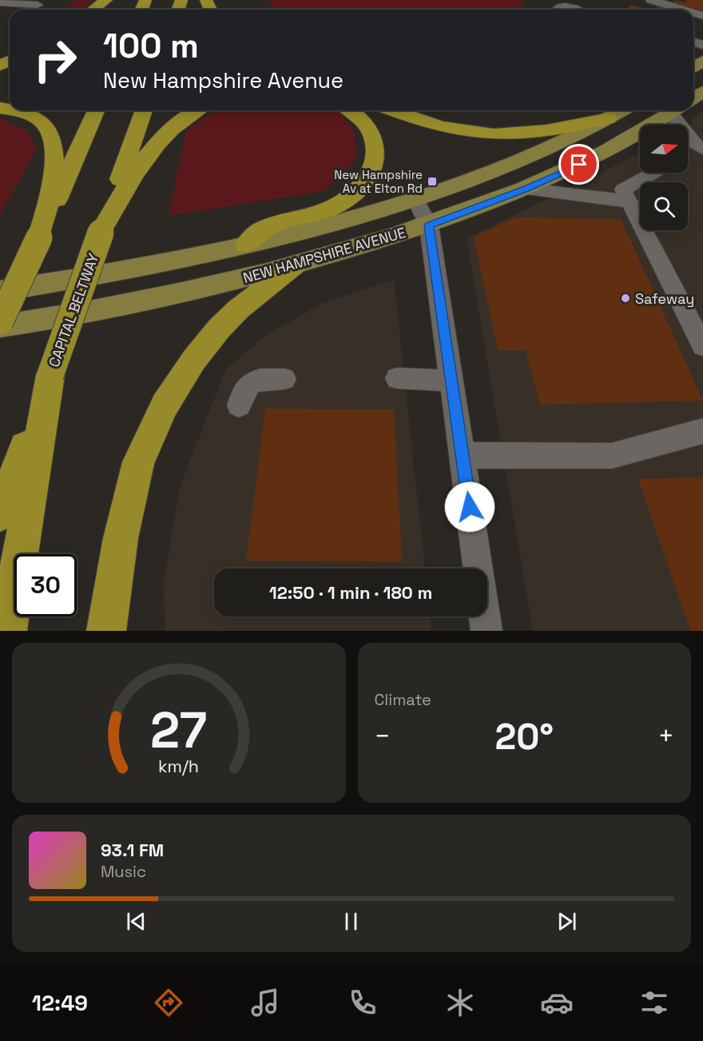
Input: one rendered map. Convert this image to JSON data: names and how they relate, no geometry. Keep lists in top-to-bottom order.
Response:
{
  "streets": {
    "highway": ["CAPITAL BELTWAY"],
    "main road": ["NEW HAMPSHIRE AVENUE"]
  },
  "places": {
    "transit": ["New Hampshire Av at Elton Rd"],
    "other": ["Safeway"]
  },
  "north": "right",
  "page": {
    "turn": ["100 m", "New Hampshire Avenue"],
    "limit": "30",
    "trip": "12:50 · 1 min · 180 m",
    "tile": "Climate",
    "heat": ["−", "20°", "+"],
    "song": ["93.1 FM", "Music"],
    "tabs": "12:49",
    "gauge": ["27", "km/h"]
  }
}
